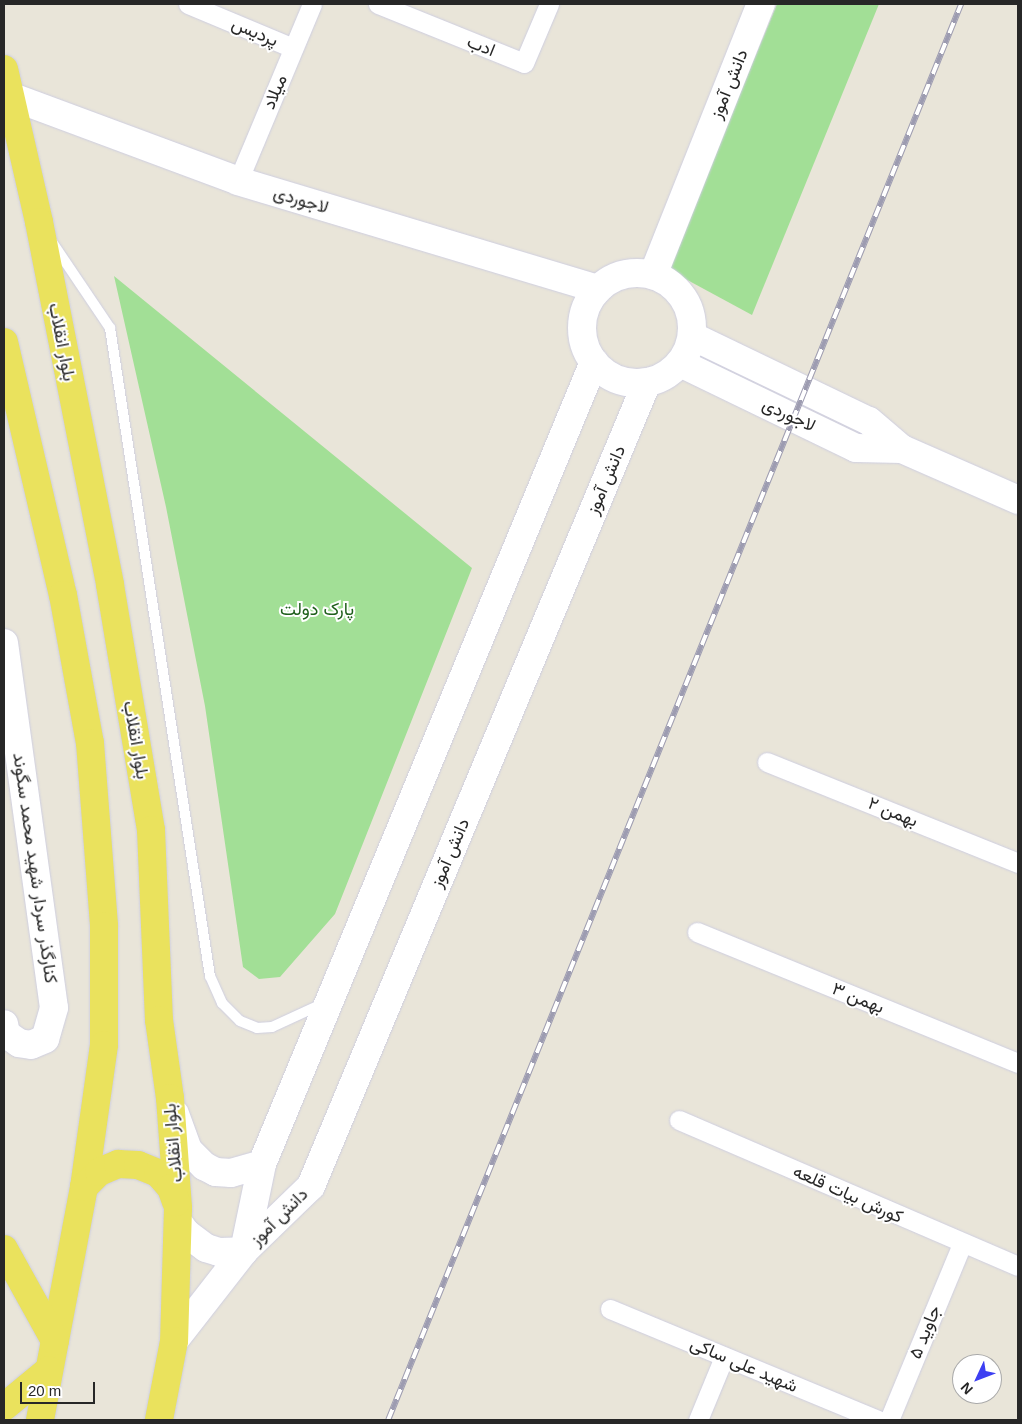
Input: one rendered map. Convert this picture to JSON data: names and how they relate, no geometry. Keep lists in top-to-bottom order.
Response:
{
  "streets": {
    "main road": ["بلوار انقلاب"],
    "street": [
      "پردیس",
      "ادب",
      "دانش آموز",
      "میلاد",
      "لاجوردی",
      "بهمن ۲",
      "کنارگذر سردار شهید محمد سگوند",
      "بهمن ۳",
      "کورش بیات قلعه",
      "جاوید ۵",
      "شهید علی ساکی"
    ]
  },
  "crossings": [
    ["پردیس", "میلاد"],
    ["دانش آموز", "لاجوردی"],
    ["میلاد", "لاجوردی"],
    ["لاجوردی", "بلوار انقلاب"],
    ["کورش بیات قلعه", "جاوید ۵"]
  ],
  "parks": ["پارک دولت"],
  "scale_bar": "20 m",
  "north": "bottom left"
}
